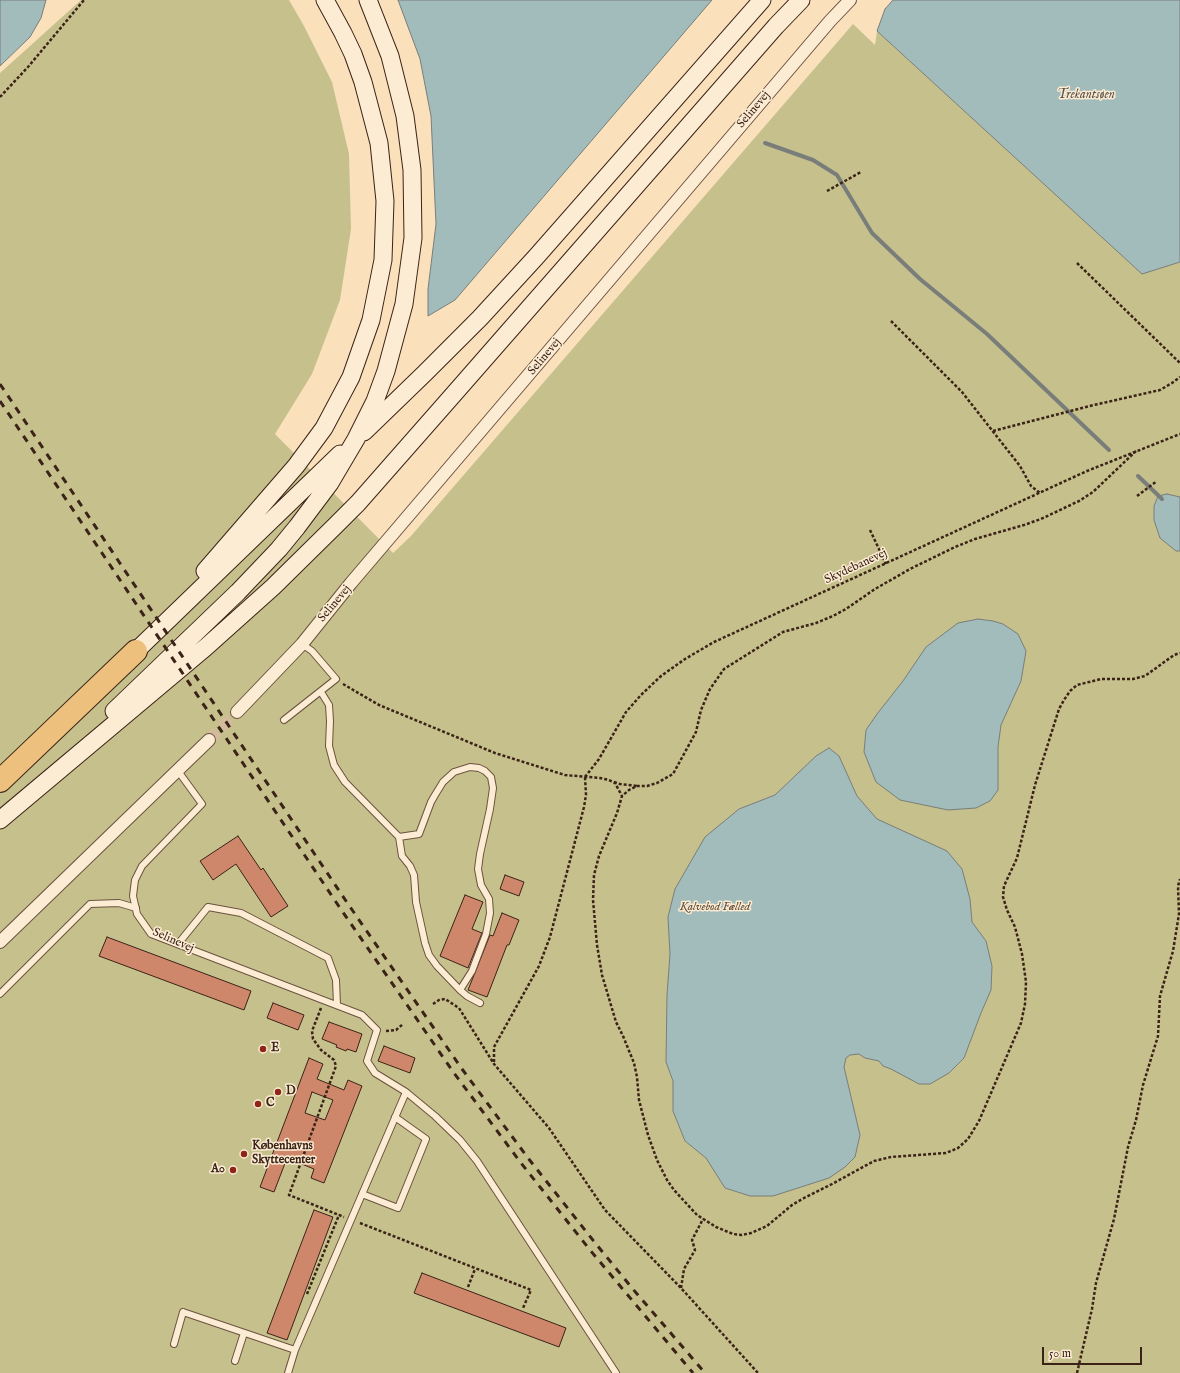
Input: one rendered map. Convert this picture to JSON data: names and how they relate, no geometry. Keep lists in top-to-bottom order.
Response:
{
  "streets": {
    "street": ["Selinevej"],
    "path": ["Skydebanevej"]
  },
  "water": ["Trekantsøen"],
  "parks": ["Kalvebod Fælled"],
  "places": [
    "E",
    "D",
    "C",
    "Københavns Skyttecenter",
    "A0"
  ],
  "scale_bar": "50 m"
}
